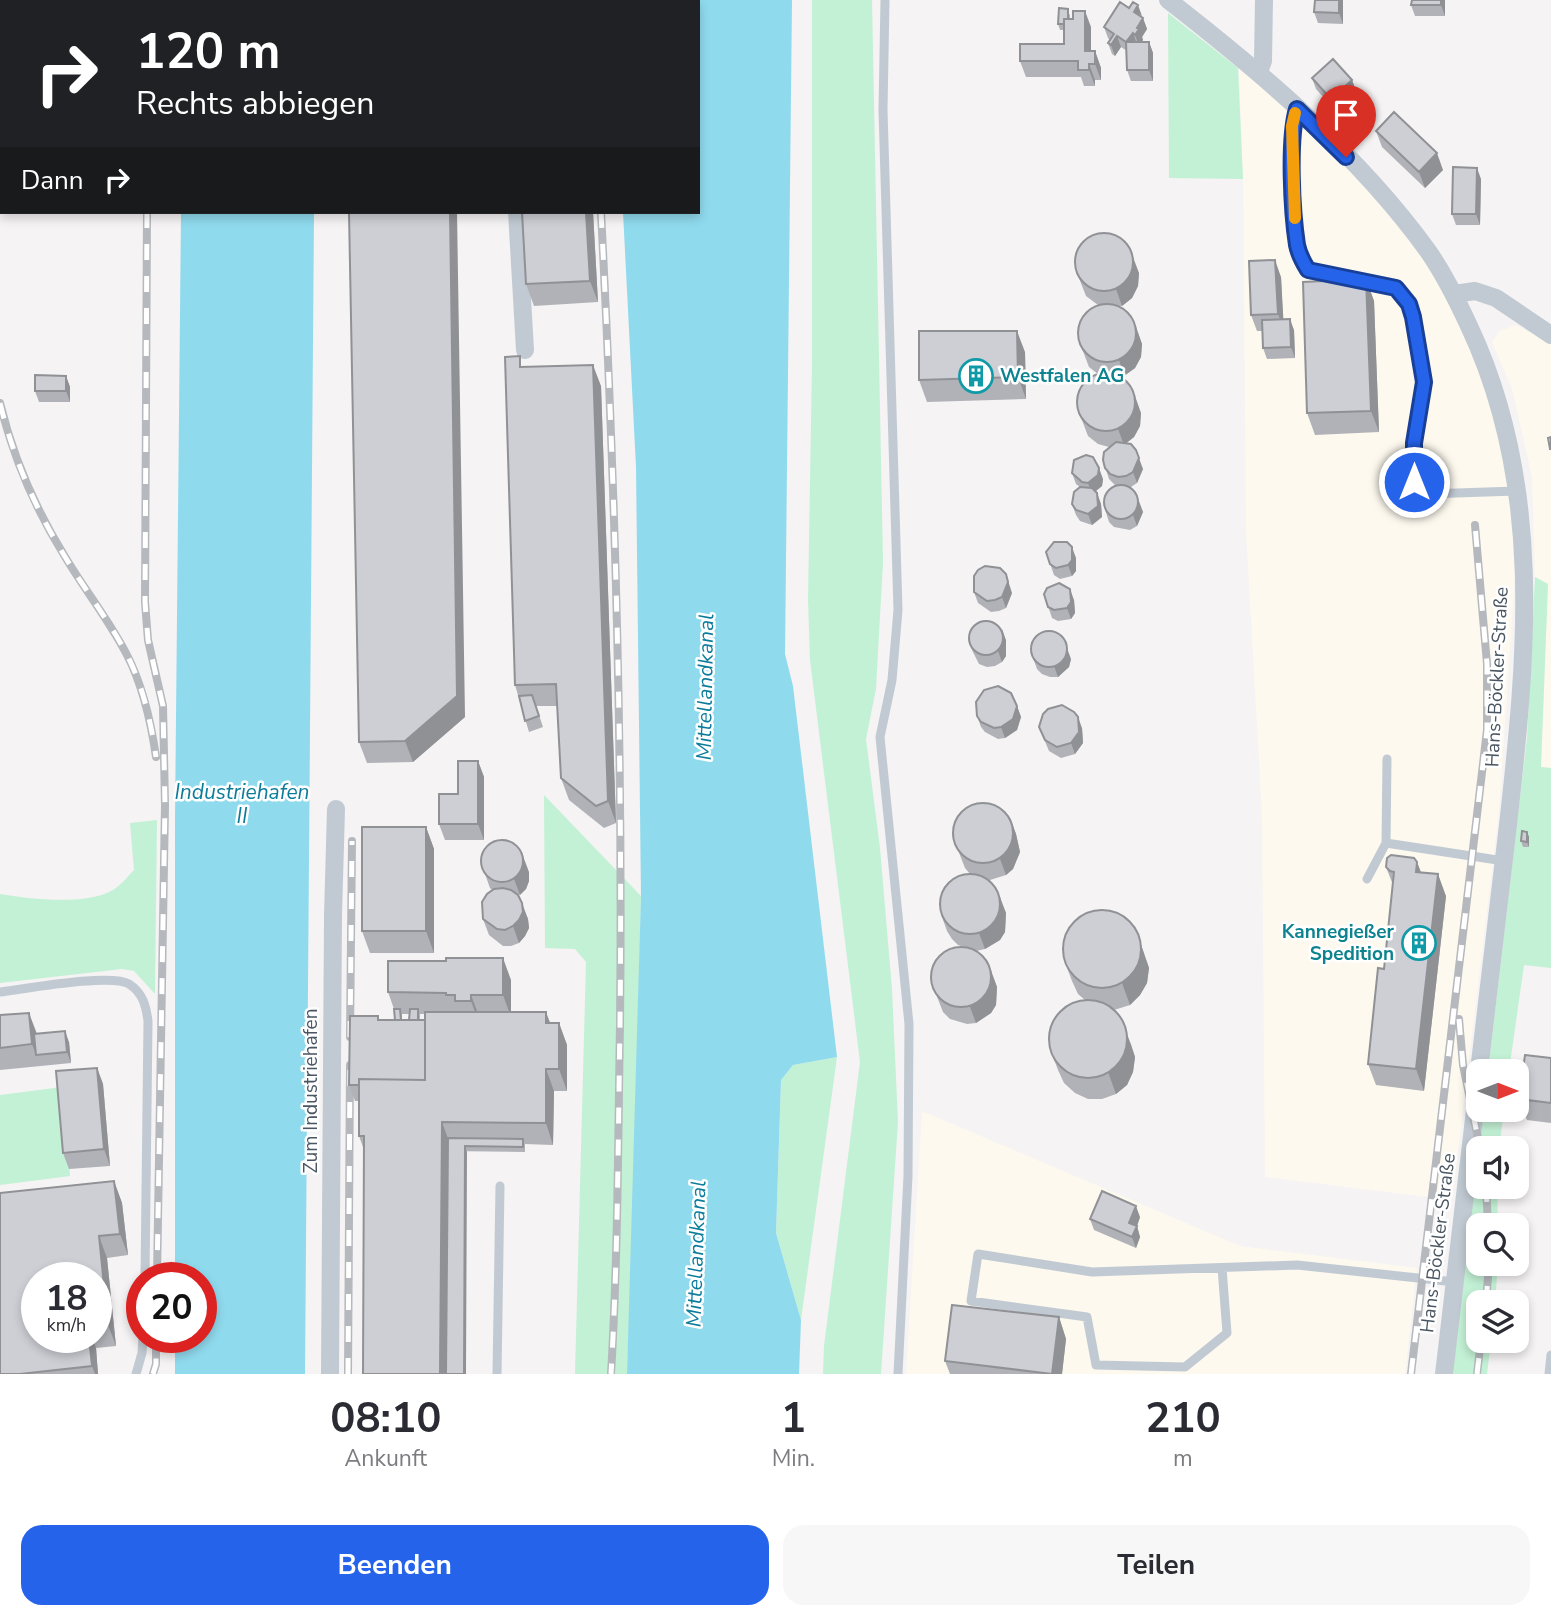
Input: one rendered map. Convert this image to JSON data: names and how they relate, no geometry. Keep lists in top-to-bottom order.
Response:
{
  "streets": {
    "street": ["Hans-Böckler-Straße", "Zum Industriehafen"]
  },
  "water": ["Mittellandkanal", "Industriehafen II"],
  "places": {
    "building": ["Westfalen AG", "Kannegießer Spedition"]
  },
  "north": "right",
  "page": {
    "turn": ["120 m", "Rechts abbiegen"],
    "then": "Dann",
    "speed": "18 km/h",
    "limit": "20",
    "eta": [
      "08:10",
      "Ankunft",
      "1",
      "Min.",
      "210",
      "m"
    ],
    "buttons": ["Beenden", "Teilen"]
  }
}
